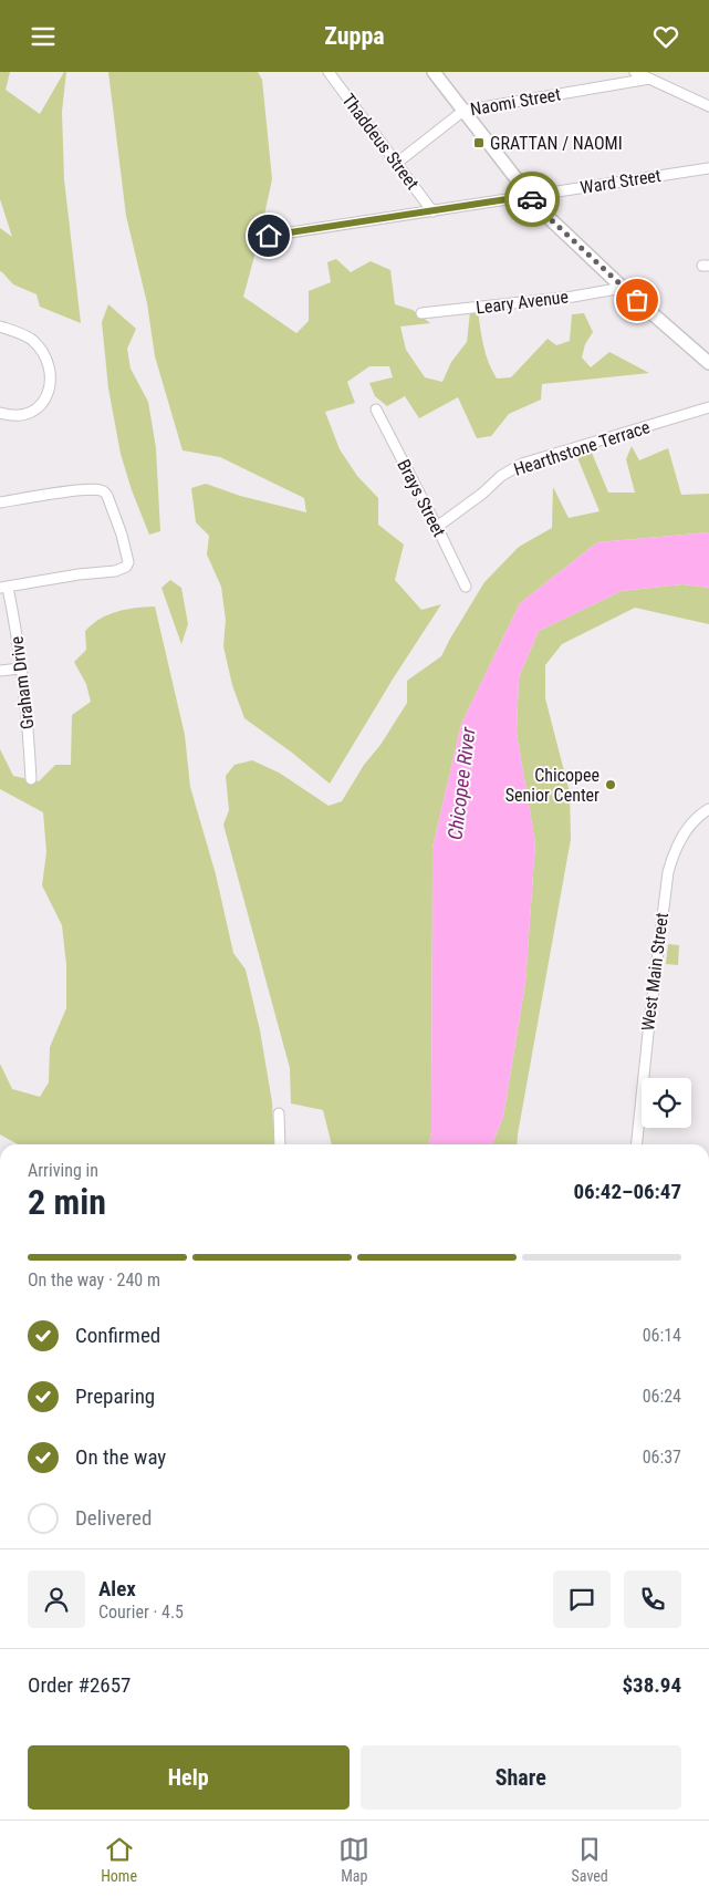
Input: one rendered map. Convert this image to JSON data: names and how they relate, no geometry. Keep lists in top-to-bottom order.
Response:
{
  "streets": {
    "street": [
      "Naomi Street",
      "Thaddeus Street",
      "Ward Street",
      "Leary Avenue",
      "Hearthstone Terrace",
      "Brays Street",
      "Graham Drive",
      "West Main Street"
    ]
  },
  "crossings": [
    ["Naomi Street", "Thaddeus Street"],
    ["Thaddeus Street", "Ward Street"],
    ["Hearthstone Terrace", "Brays Street"]
  ],
  "water": ["Chicopee River"],
  "places": {
    "transit": ["GRATTAN / NAOMI"],
    "other": ["Chicopee Senior Center"]
  },
  "page": {
    "header": "Zuppa",
    "heading": ["2 min", "Arriving in", "06:42–06:47"],
    "panel": [
      "Alex",
      "Courier · 4.5",
      "Order #2657",
      "$38.94"
    ],
    "bar": "On the way · 240 m",
    "list": [
      ["Confirmed", "06:14"],
      ["Preparing", "06:24"],
      ["On the way", "06:37"],
      "Delivered"
    ],
    "buttons": ["Help", "Share"],
    "tabs": ["Home", "Map", "Saved"]
  }
}
